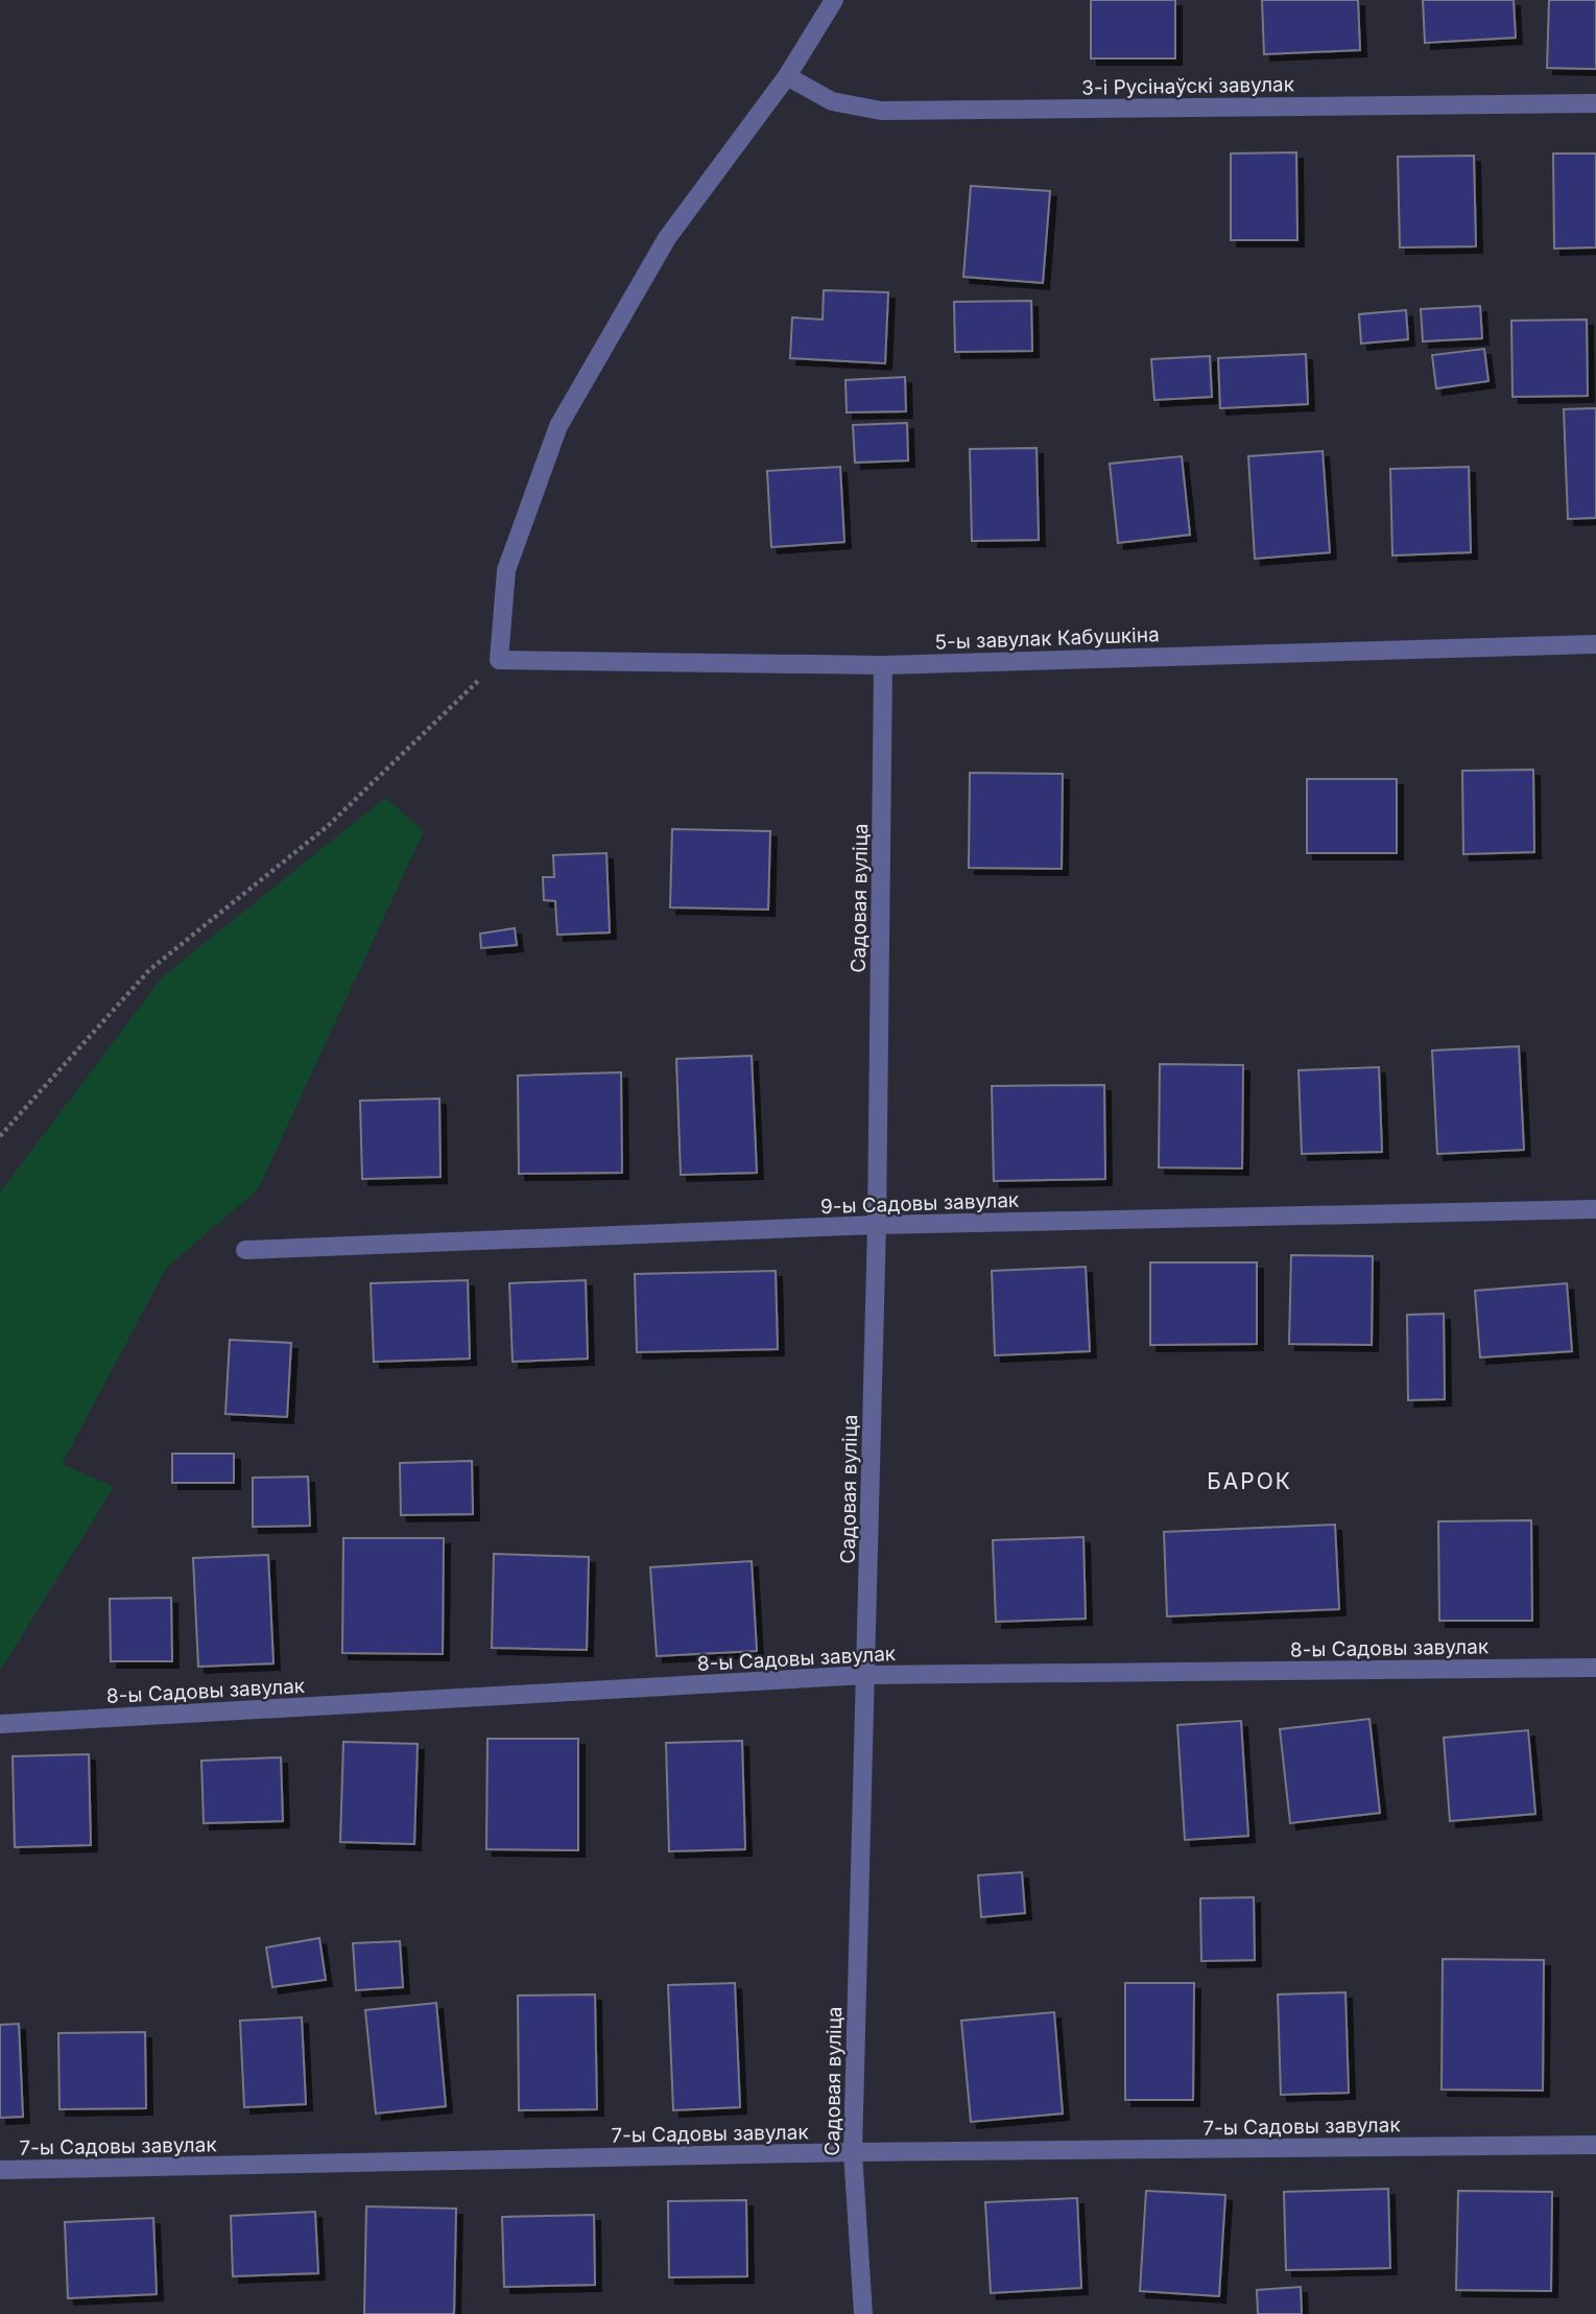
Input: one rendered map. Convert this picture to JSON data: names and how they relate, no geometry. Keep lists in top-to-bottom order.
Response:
{
  "streets": {
    "street": [
      "3-і Русінаўскі завулак",
      "5-ы завулак Кабушкіна",
      "Садовая вуліца",
      "9-ы Садовы завулак",
      "8-ы Садовы завулак",
      "7-ы Садовы завулак"
    ]
  },
  "crossings": [
    ["5-ы завулак Кабушкіна", "Садовая вуліца"],
    ["Садовая вуліца", "9-ы Садовы завулак"],
    ["Садовая вуліца", "8-ы Садовы завулак"],
    ["Садовая вуліца", "7-ы Садовы завулак"]
  ],
  "districts": ["БАРОК"]
}
